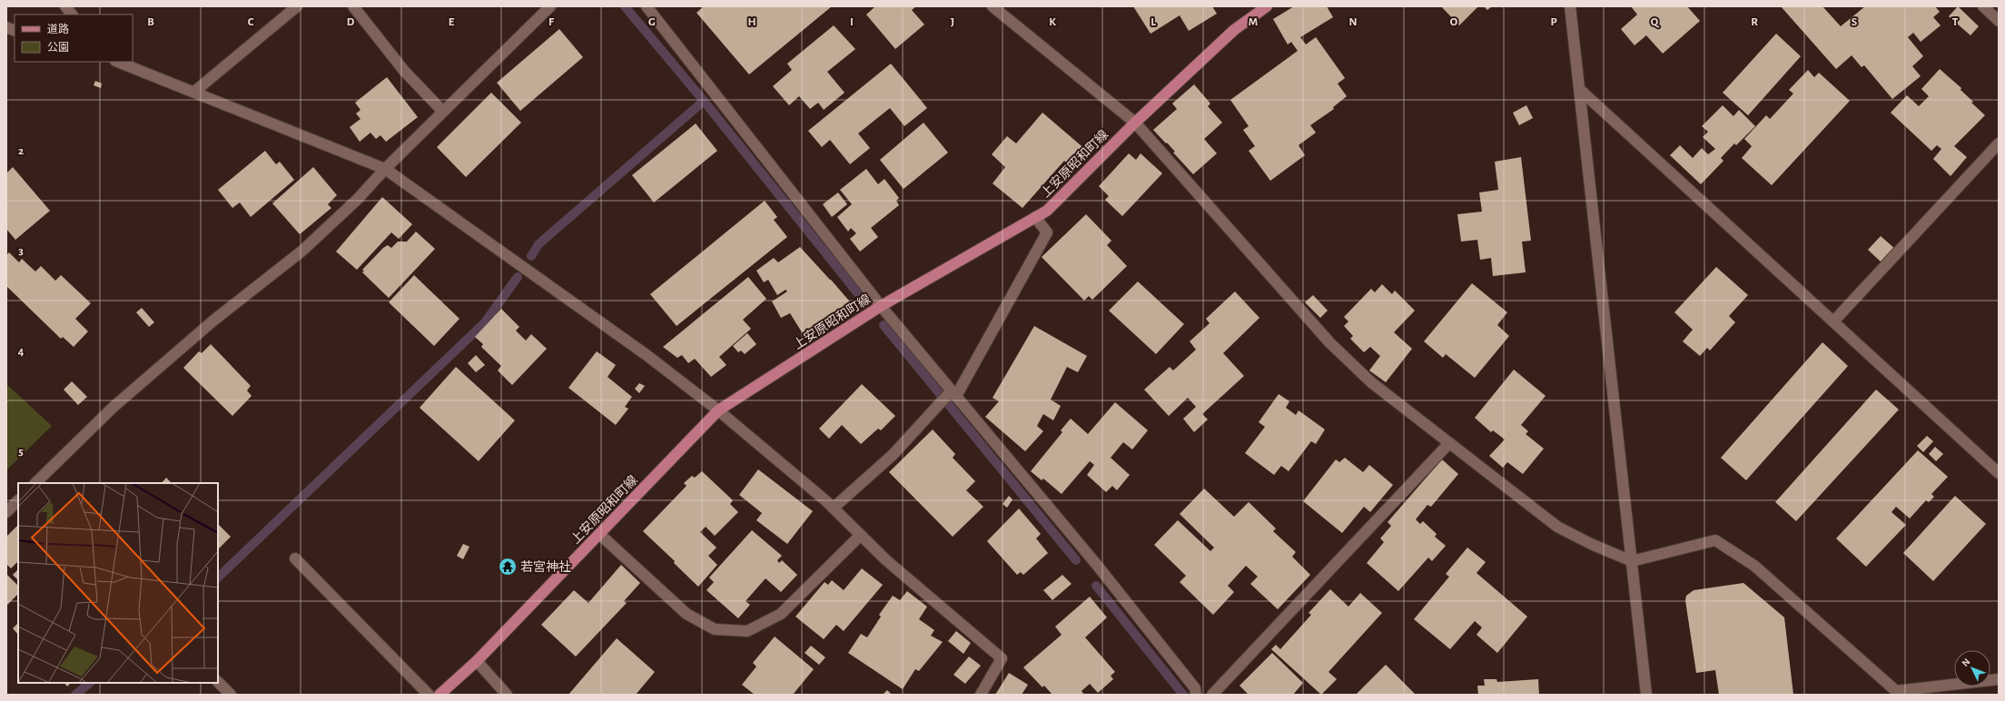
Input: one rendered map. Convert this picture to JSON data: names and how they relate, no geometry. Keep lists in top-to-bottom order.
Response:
{
  "streets": {
    "main road": ["上安原昭和町線"]
  },
  "places": {
    "temple": ["若宮神社"]
  },
  "legend": ["道路", "公園"],
  "north": "top left",
  "grid": {
    "columns": [
      "B",
      "C",
      "D",
      "E",
      "F",
      "G",
      "H",
      "I",
      "J",
      "K",
      "L",
      "M",
      "N",
      "O",
      "P",
      "Q",
      "R",
      "S",
      "T"
    ],
    "rows": [
      "2",
      "3",
      "4",
      "5"
    ]
  }
}
